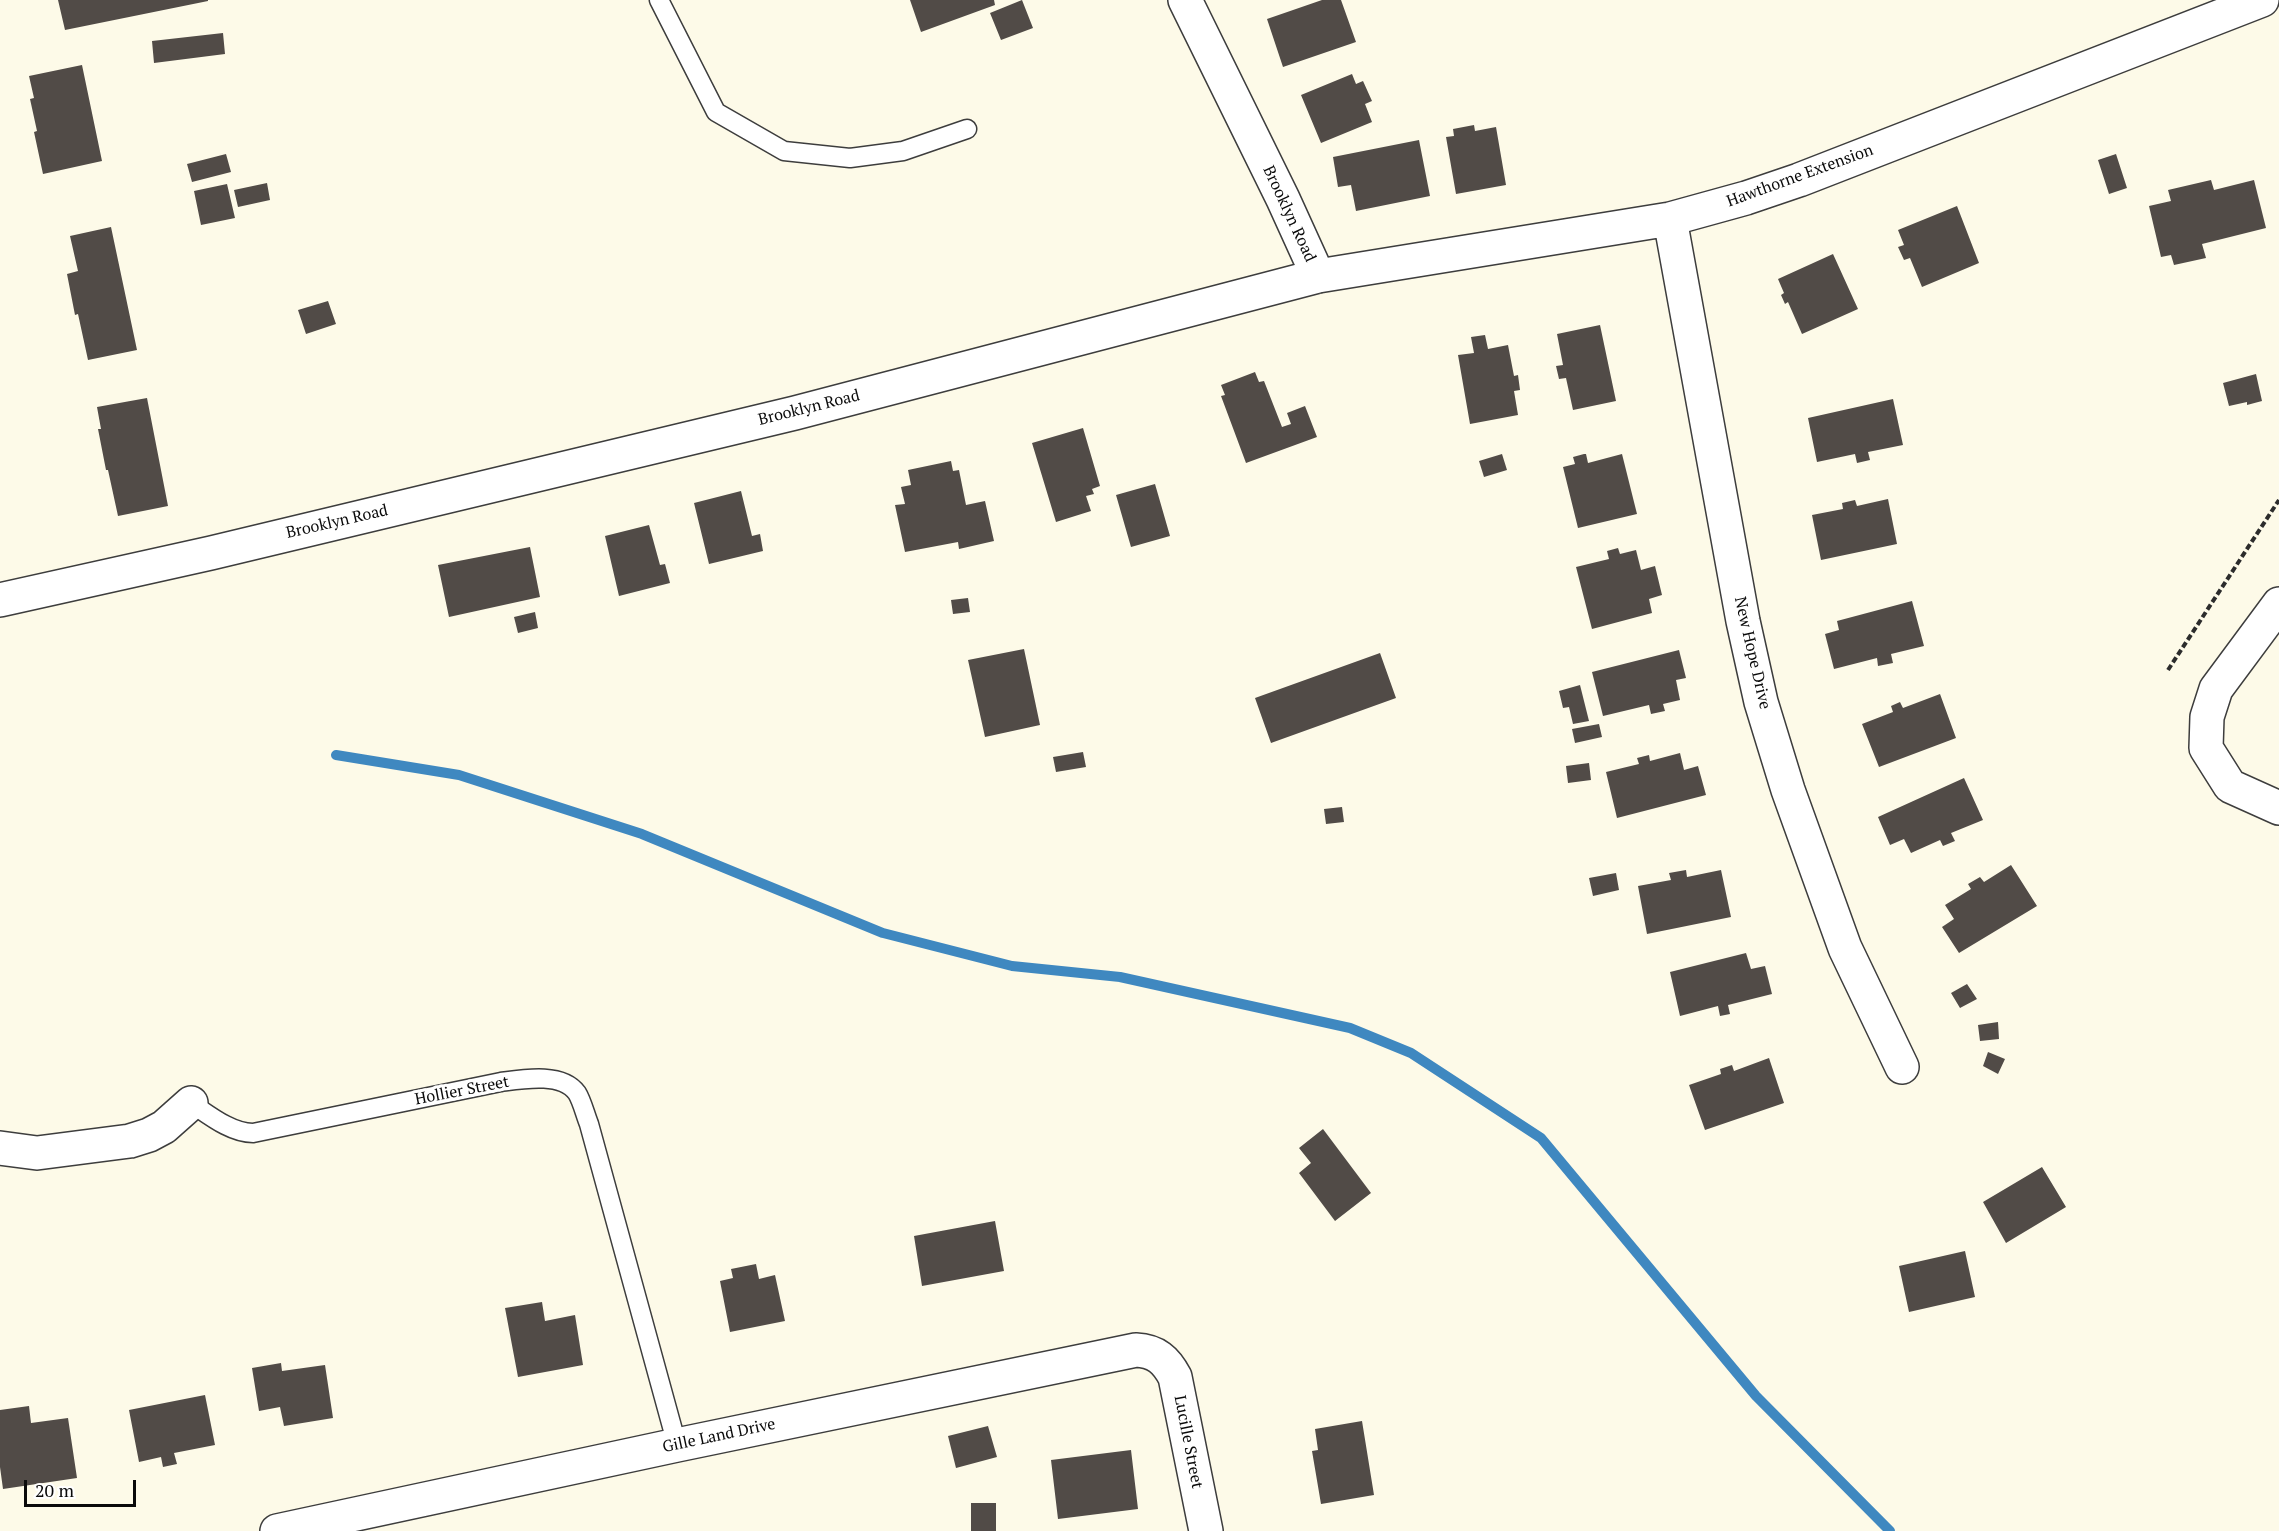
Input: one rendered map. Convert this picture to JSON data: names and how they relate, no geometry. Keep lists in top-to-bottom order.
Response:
{
  "streets": {
    "street": [
      "Hawthorne Extension",
      "Brooklyn Road",
      "New Hope Drive",
      "Hollier Street",
      "Gille Land Drive",
      "Lucille Street"
    ]
  },
  "crossings": [
    ["Hawthorne Extension", "Brooklyn Road"],
    ["Hawthorne Extension", "New Hope Drive"],
    ["Hollier Street", "Gille Land Drive"],
    ["Gille Land Drive", "Lucille Street"]
  ],
  "scale_bar": "20 m"
}
